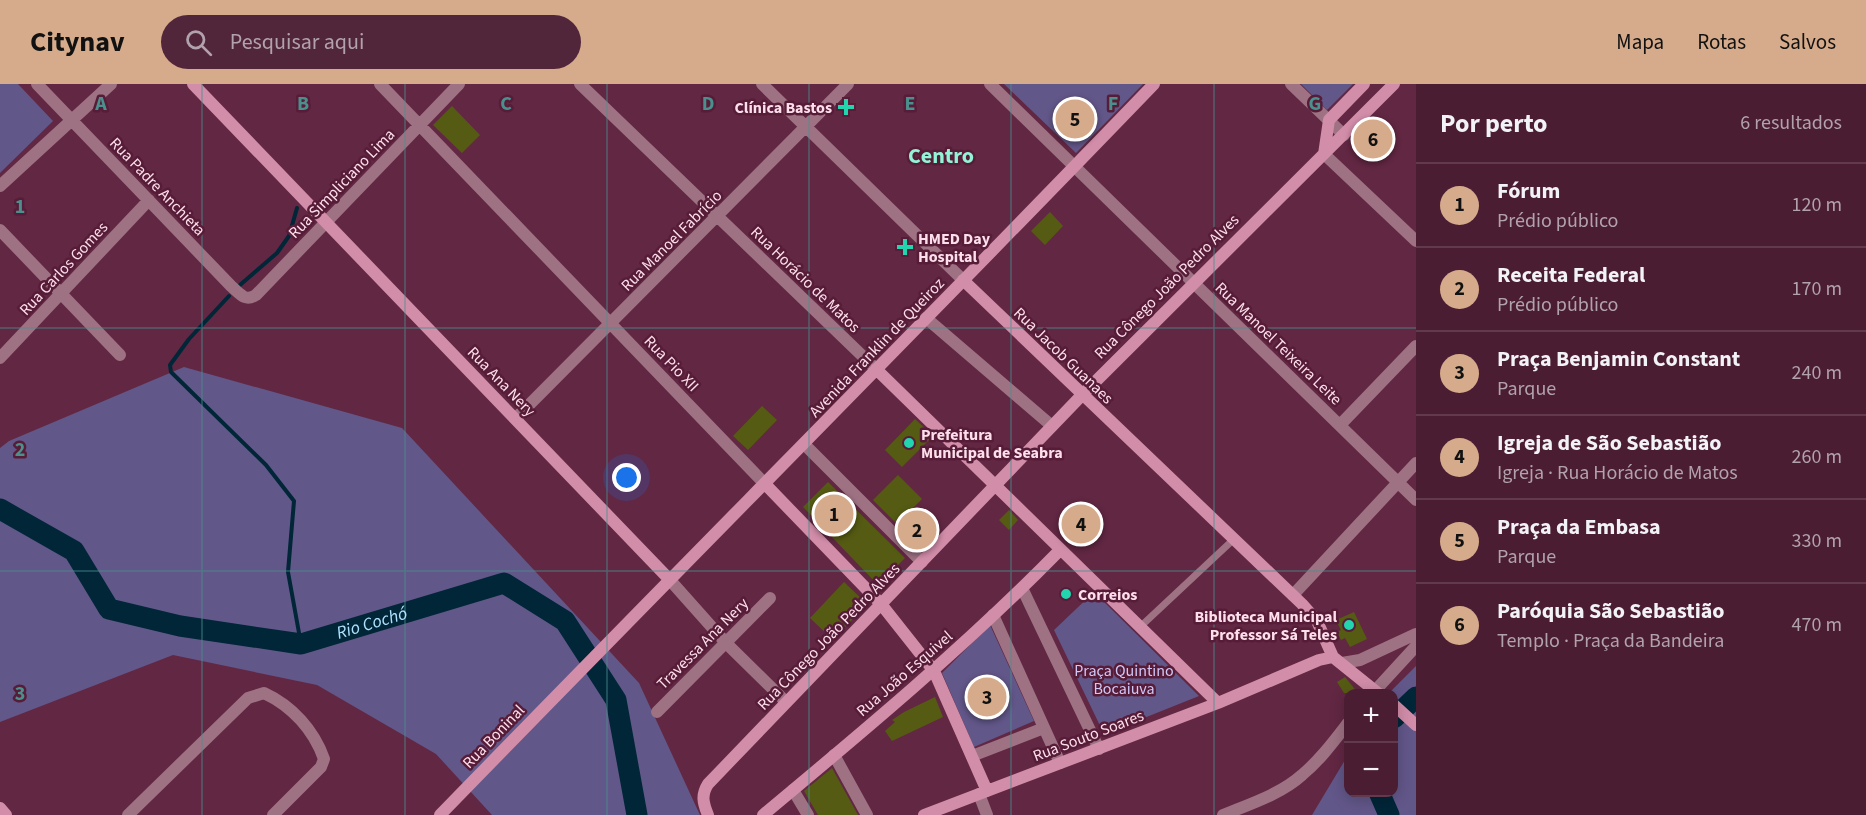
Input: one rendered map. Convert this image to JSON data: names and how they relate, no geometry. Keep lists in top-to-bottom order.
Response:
{
  "streets": {
    "street": [
      "Rua Simpliciano Lima",
      "Rua Padre Anchieta",
      "Rua Manoel Fabrício",
      "Rua Carlos Gomes",
      "Rua Horácio de Matos",
      "Rua Cônego João Pedro Alves",
      "Rua Manoel Teixeira Leite",
      "Avenida Franklin de Queiroz",
      "Rua Jacob Guanaes",
      "Rua Pio XII",
      "Rua Ana Nery",
      "Travessa Ana Nery",
      "Rua João Esquivel",
      "Rua Souto Soares",
      "Rua Boninal"
    ]
  },
  "crossings": [
    ["Rua Simpliciano Lima", "Rua Padre Anchieta"],
    ["Rua Simpliciano Lima", "Rua Pio XII"],
    ["Rua Simpliciano Lima", "Rua Ana Nery"],
    ["Rua Padre Anchieta", "Rua Carlos Gomes"],
    ["Rua Manoel Fabrício", "Rua Horácio de Matos"],
    ["Rua Manoel Fabrício", "Rua Jacob Guanaes"],
    ["Rua Manoel Fabrício", "Rua Pio XII"],
    ["Rua Manoel Fabrício", "Rua Ana Nery"],
    ["Rua Horácio de Matos", "Rua Cônego João Pedro Alves"],
    ["Rua Horácio de Matos", "Avenida Franklin de Queiroz"],
    ["Rua Horácio de Matos", "Rua João Esquivel"],
    ["Rua Cônego João Pedro Alves", "Rua Manoel Teixeira Leite"],
    ["Rua Cônego João Pedro Alves", "Rua Jacob Guanaes"],
    ["Rua Cônego João Pedro Alves", "Rua Pio XII"],
    ["Rua Cônego João Pedro Alves", "Rua Ana Nery"],
    ["Rua Manoel Teixeira Leite", "Avenida Franklin de Queiroz"],
    ["Avenida Franklin de Queiroz", "Rua Jacob Guanaes"],
    ["Avenida Franklin de Queiroz", "Rua Pio XII"],
    ["Avenida Franklin de Queiroz", "Rua Ana Nery"],
    ["Avenida Franklin de Queiroz", "Rua Boninal"],
    ["Rua Jacob Guanaes", "Rua Souto Soares"],
    ["Rua Pio XII", "Rua João Esquivel"],
    ["Rua Pio XII", "Rua Souto Soares"],
    ["Rua Ana Nery", "Travessa Ana Nery"]
  ],
  "districts": ["Centro"],
  "water": ["Rio Cochó"],
  "parks": ["Praça Quintino Bocaiuva"],
  "places": {
    "health": ["Clínica Bastos", "HMED Day Hospital"],
    "other": ["Prefeitura Municipal de Seabra", "Correios", "Biblioteca Municipal Professor Sá Teles"]
  },
  "page": {
    "header": "Citynav",
    "search": "Pesquisar aqui",
    "nav": ["Mapa", "Rotas", "Salvos"],
    "heading": ["Por perto", "6 resultados"],
    "pins": [
      "5",
      "6",
      "1",
      "4",
      "2",
      "3"
    ],
    "list": [
      {
        "mark": "1",
        "name": "Fórum",
        "note": "Prédio público",
        "value": "120 m"
      },
      {
        "mark": "2",
        "name": "Receita Federal",
        "note": "Prédio público",
        "value": "170 m"
      },
      {
        "mark": "3",
        "name": "Praça Benjamin Constant",
        "note": "Parque",
        "value": "240 m"
      },
      {
        "mark": "4",
        "name": "Igreja de São Sebastião",
        "note": "Igreja · Rua Horácio de Matos",
        "value": "260 m"
      },
      {
        "mark": "5",
        "name": "Praça da Embasa",
        "note": "Parque",
        "value": "330 m"
      },
      {
        "mark": "6",
        "name": "Paróquia São Sebastião",
        "note": "Templo · Praça da Bandeira",
        "value": "470 m"
      }
    ],
    "map_buttons": ["+", "−"]
  },
  "grid": {
    "columns": [
      "A",
      "B",
      "C",
      "D",
      "E",
      "F",
      "G"
    ],
    "rows": ["1", "2", "3"]
  }
}
